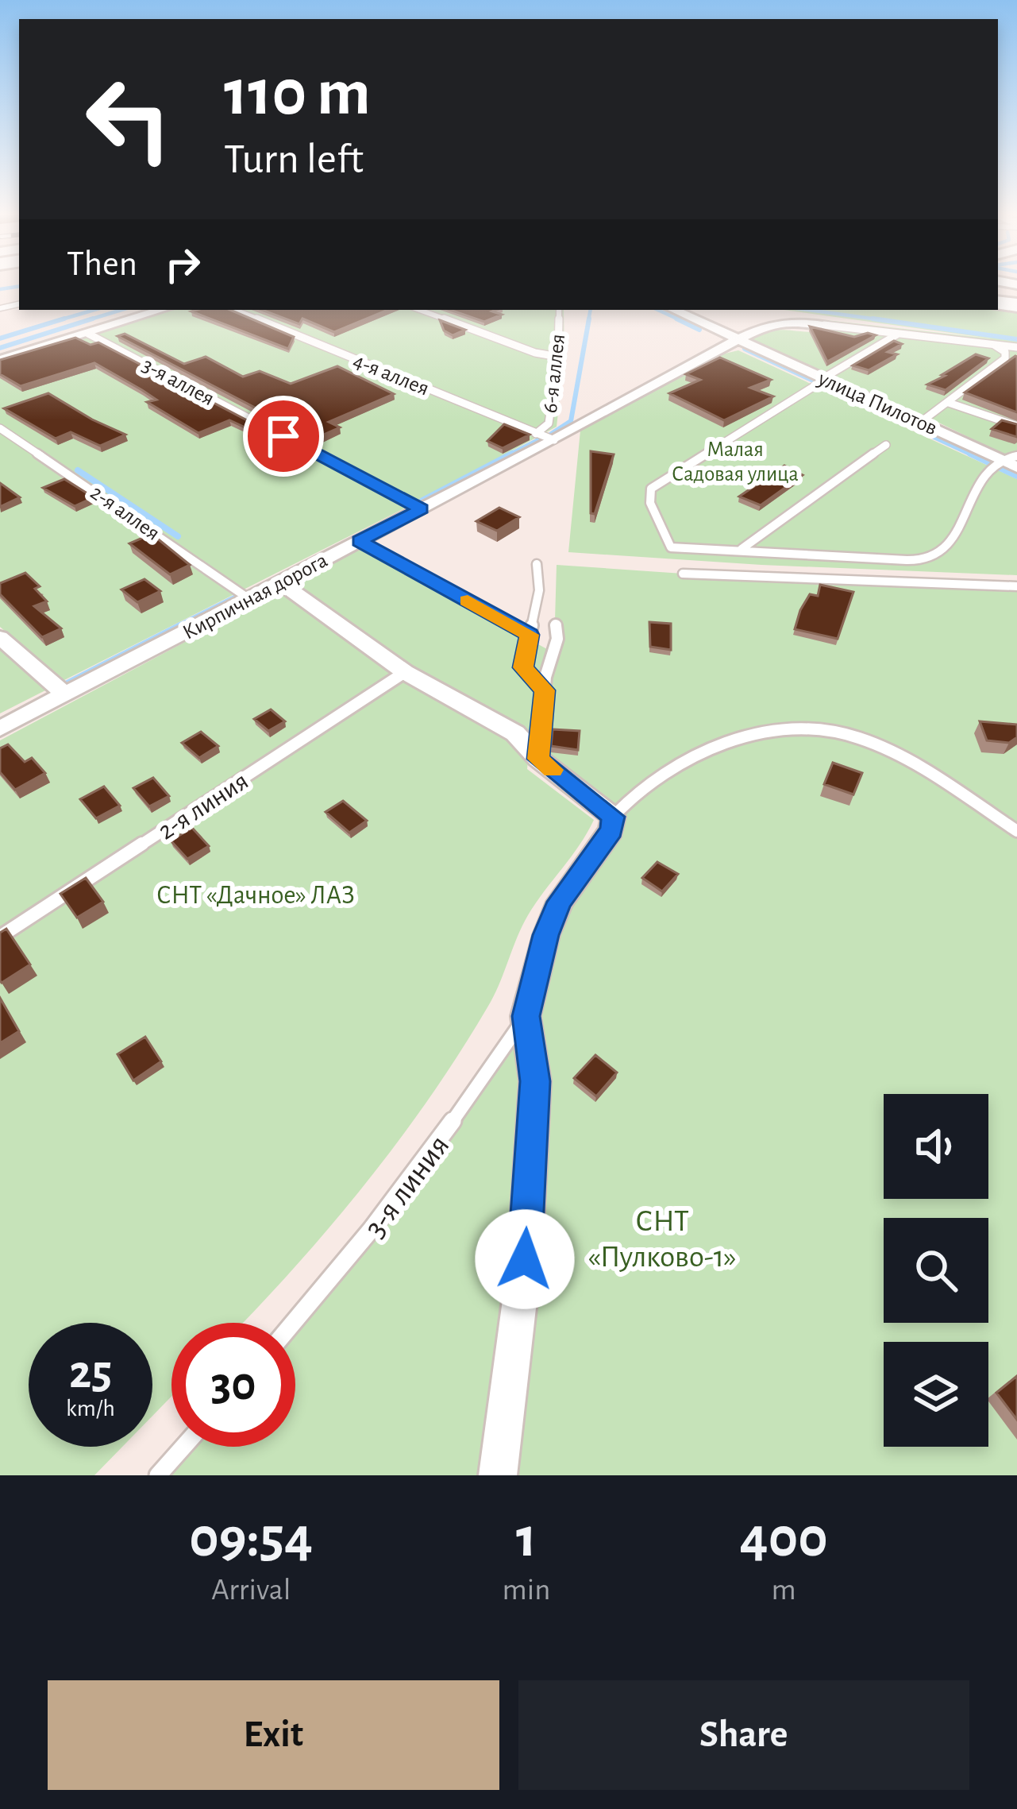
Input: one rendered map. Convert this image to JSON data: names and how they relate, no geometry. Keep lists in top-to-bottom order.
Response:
{
  "streets": {
    "street": ["улица Пилотов", "Кирпичная дорога"],
    "lane": [
      "6-я аллея",
      "4-я аллея",
      "3-я аллея",
      "2-я аллея",
      "2-я линия",
      "3-я линия"
    ]
  },
  "crossings": [
    ["6-я аллея", "4-я аллея"],
    ["4-я аллея", "Кирпичная дорога"],
    ["3-я аллея", "Кирпичная дорога"],
    ["улица Пилотов", "Кирпичная дорога"],
    ["2-я аллея", "Кирпичная дорога"]
  ],
  "parks": ["Малая Садовая улица", "СНТ «Дачное» ЛАЗ", "СНТ «Пулково-1»"],
  "page": {
    "turn": ["110 m", "Turn left"],
    "then": "Then",
    "speed": "25 km/h",
    "limit": "30",
    "eta": [
      "09:54",
      "Arrival",
      "1",
      "min",
      "400",
      "m"
    ],
    "buttons": ["Exit", "Share"]
  }
}
